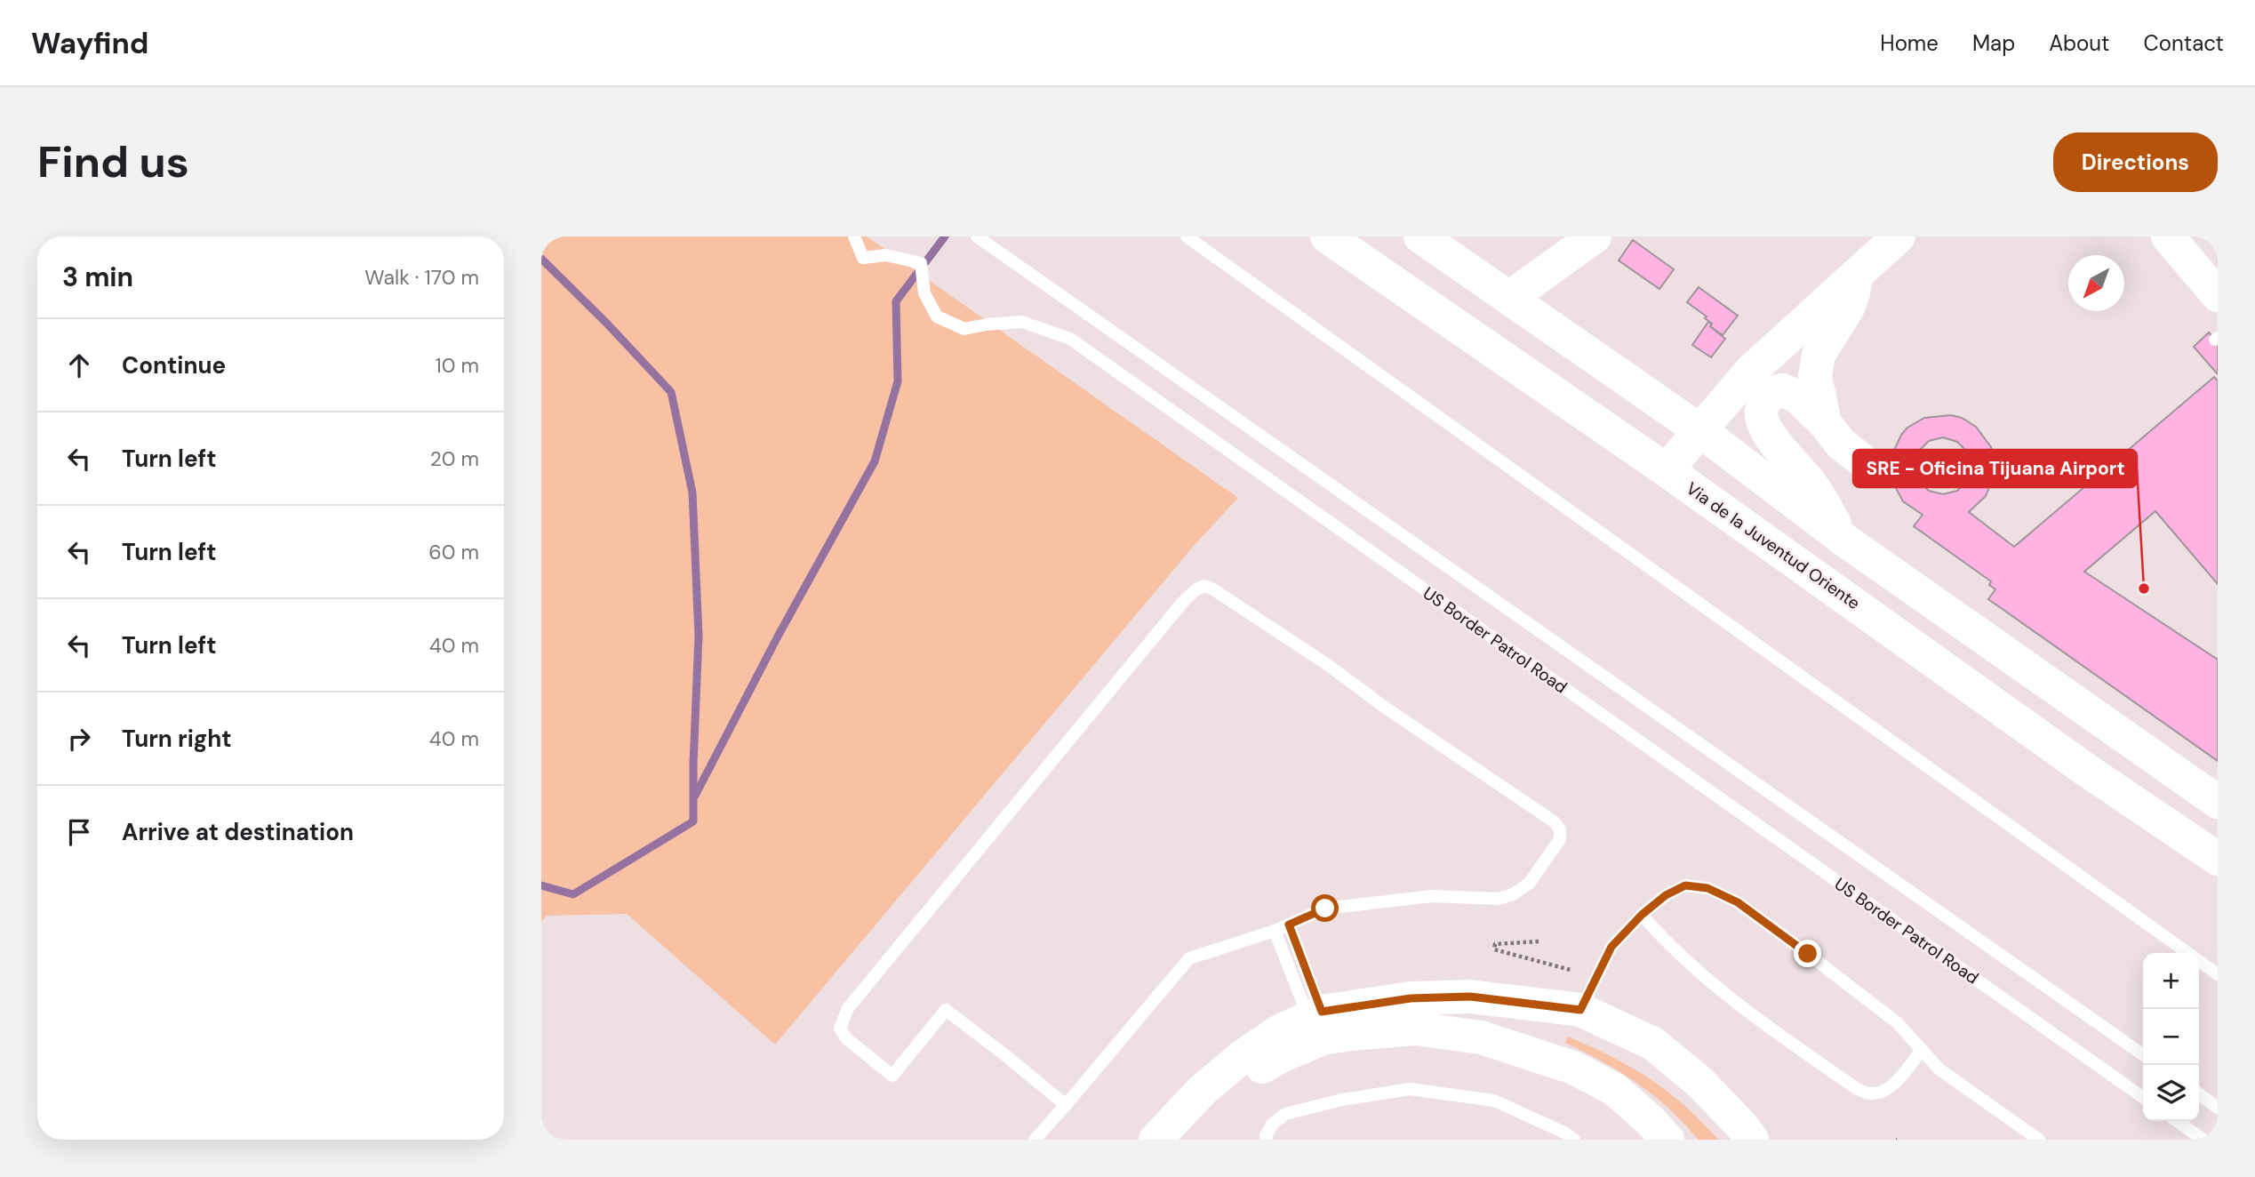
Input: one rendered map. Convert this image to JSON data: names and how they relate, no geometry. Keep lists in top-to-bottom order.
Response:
{
  "streets": {
    "main road": ["Via de la Juventud Oriente"],
    "lane": ["US Border Patrol Road"]
  },
  "places": ["SRE - Oficina Tijuana Airport"],
  "north": "bottom left",
  "page": {
    "header": "Wayfind",
    "nav": [
      "Home",
      "Map",
      "About",
      "Contact"
    ],
    "buttons": "Directions",
    "title": "Find us",
    "heading": ["3 min", "Walk · 170 m"],
    "list": [
      ["Continue", "10 m"],
      ["Turn left", "20 m"],
      ["Turn left", "60 m"],
      ["Turn left", "40 m"],
      ["Turn right", "40 m"],
      "Arrive at destination"
    ],
    "map_buttons": ["+", "−"]
  }
}
